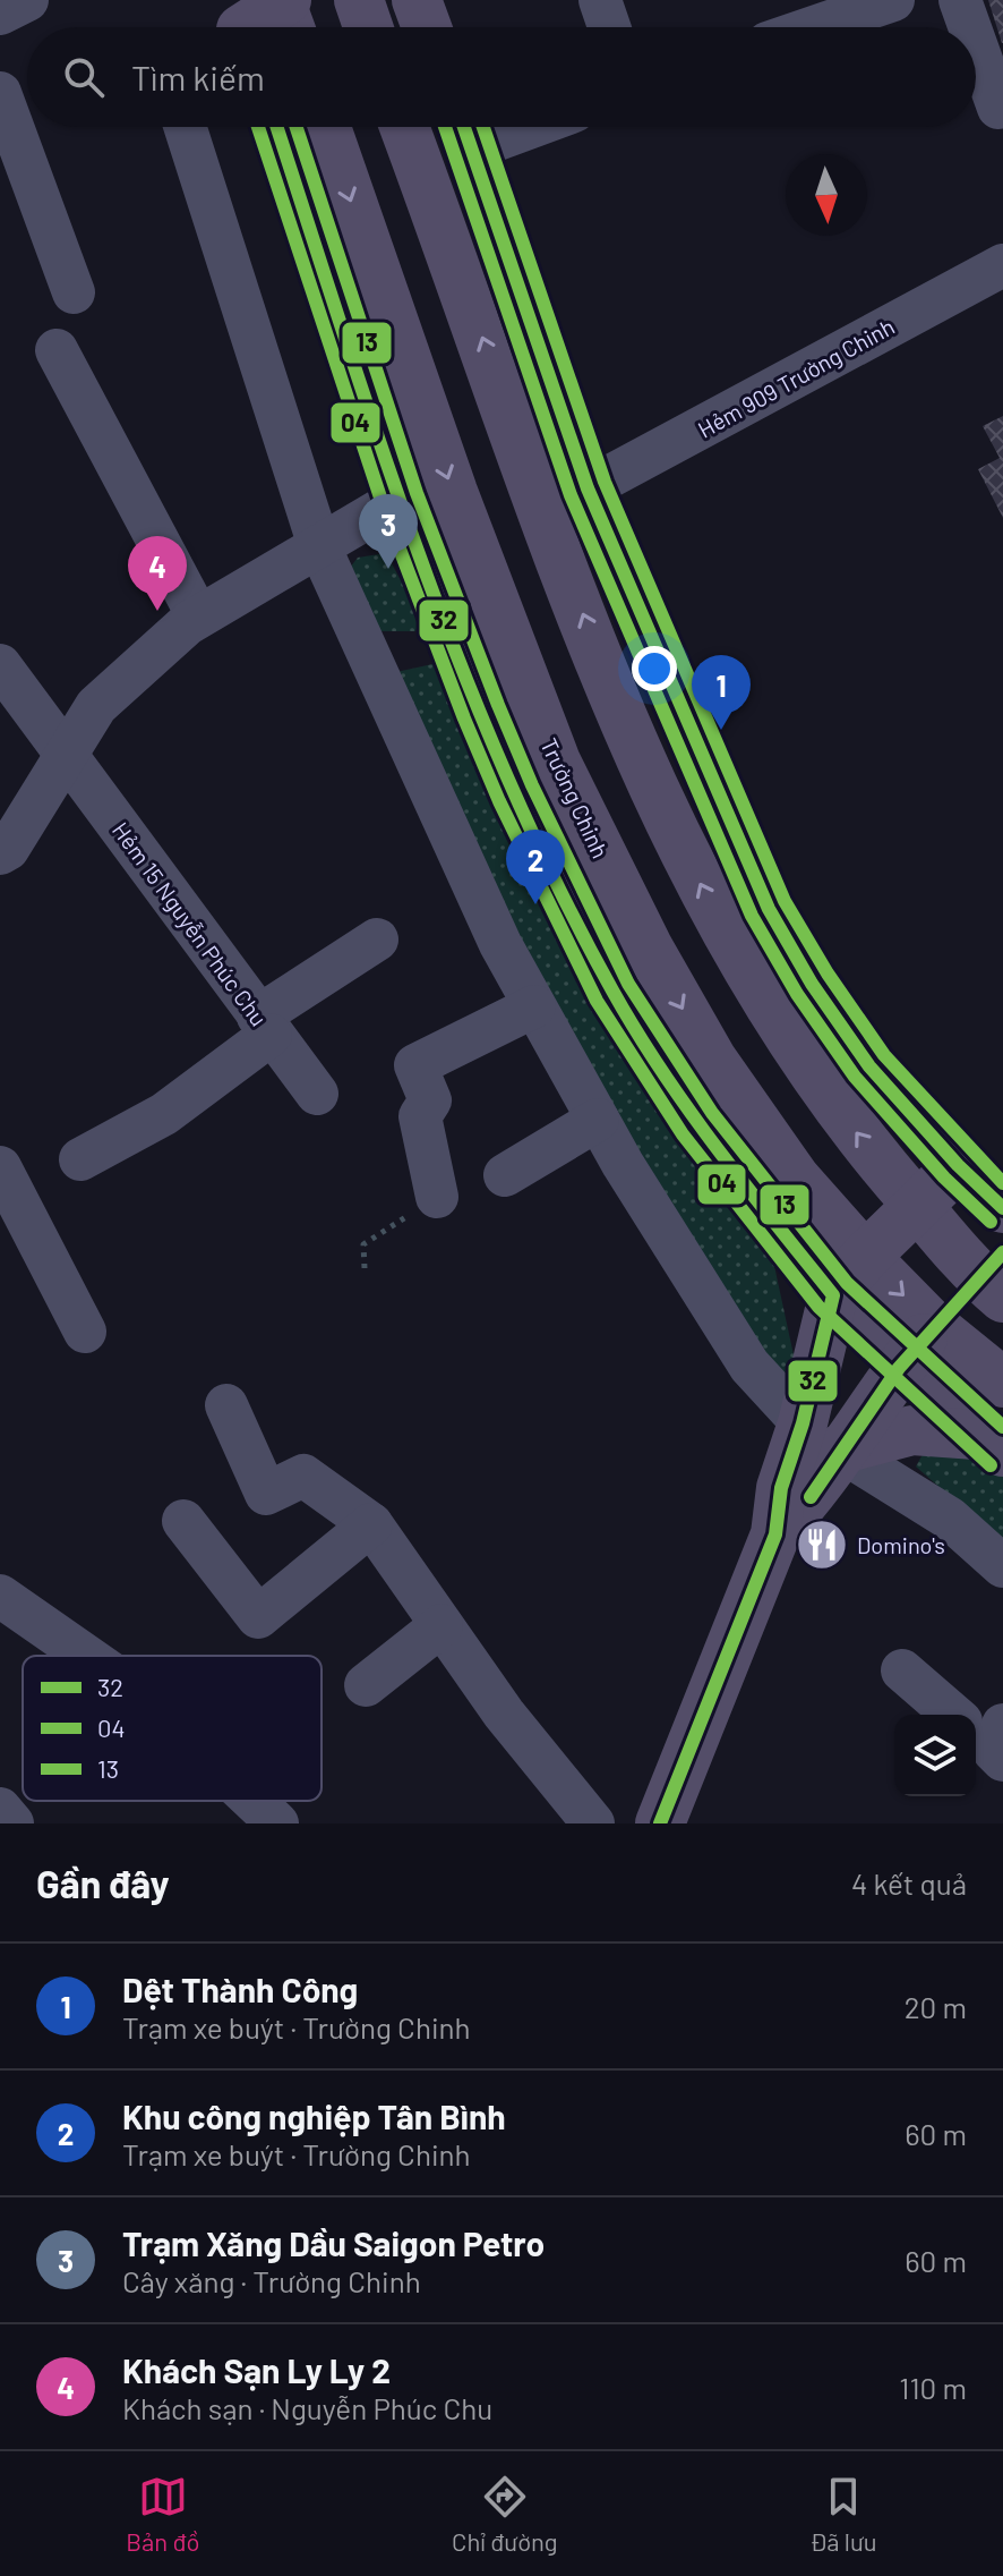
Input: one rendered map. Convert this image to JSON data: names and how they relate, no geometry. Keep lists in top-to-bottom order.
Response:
{
  "streets": {
    "main road": ["Trường Chinh"],
    "street": ["Hẻm 909 Trường Chinh", "Hẻm 15 Nguyễn Phúc Chu"]
  },
  "places": {
    "restaurant": ["Domino's"]
  },
  "lines": ["transit line 32", "transit line 04", "transit line 13"],
  "legend": ["32", "04", "13"],
  "north": "bottom",
  "page": {
    "search": "Tìm kiếm",
    "pins": [
      "3",
      "4",
      "1",
      "2"
    ],
    "heading": ["Gần đây", "4 kết quả"],
    "list": [
      {
        "mark": "1",
        "name": "Dệt Thành Công",
        "note": "Trạm xe buýt · Trường Chinh",
        "value": "20 m"
      },
      {
        "mark": "2",
        "name": "Khu công nghiệp Tân Bình",
        "note": "Trạm xe buýt · Trường Chinh",
        "value": "60 m"
      },
      {
        "mark": "3",
        "name": "Trạm Xăng Dầu Saigon Petro",
        "note": "Cây xăng · Trường Chinh",
        "value": "60 m"
      },
      {
        "mark": "4",
        "name": "Khách Sạn Ly Ly 2",
        "note": "Khách sạn · Nguyễn Phúc Chu",
        "value": "110 m"
      }
    ],
    "nav": ["Bản đồ", "Chỉ đường", "Đã lưu"]
  }
}
